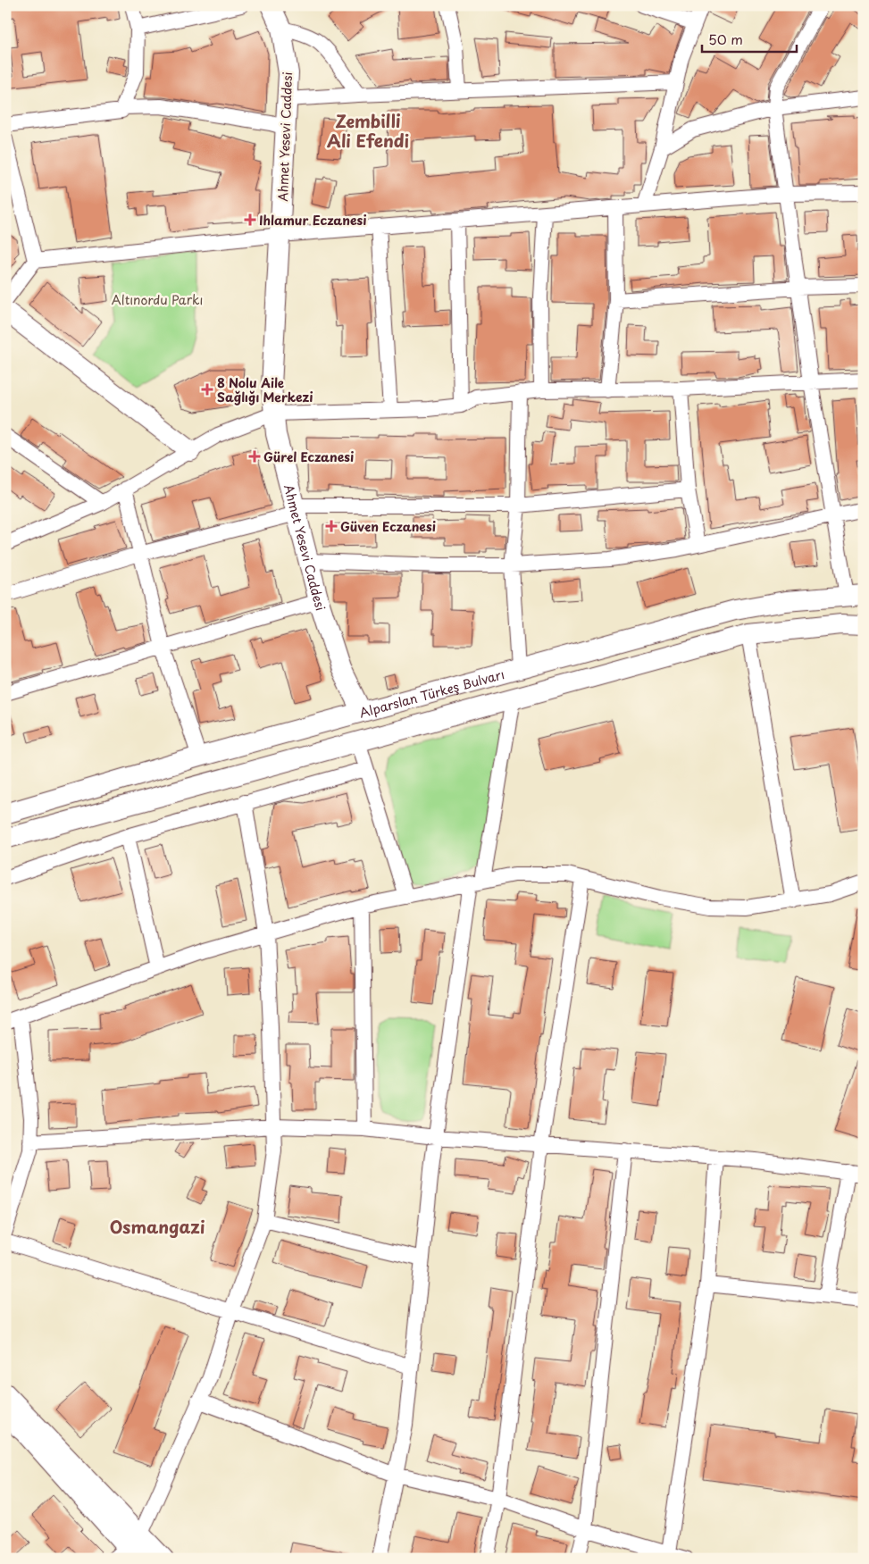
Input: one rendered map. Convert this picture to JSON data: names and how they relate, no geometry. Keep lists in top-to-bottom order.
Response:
{
  "streets": {
    "main road": ["Ahmet Yesevi Caddesi", "Alparslan Türkeş Bulvarı"]
  },
  "crossings": [
    ["Ahmet Yesevi Caddesi", "Alparslan Türkeş Bulvarı"]
  ],
  "districts": ["Zembilli Ali Efendi", "Osmangazi"],
  "parks": ["Altınordu Parkı"],
  "places": {
    "health": [
      "Ihlamur Eczanesi",
      "8 Nolu Aile Sağlığı Merkezi",
      "Gürel Eczanesi",
      "Güven Eczanesi"
    ]
  },
  "scale_bar": "50 m"
}
